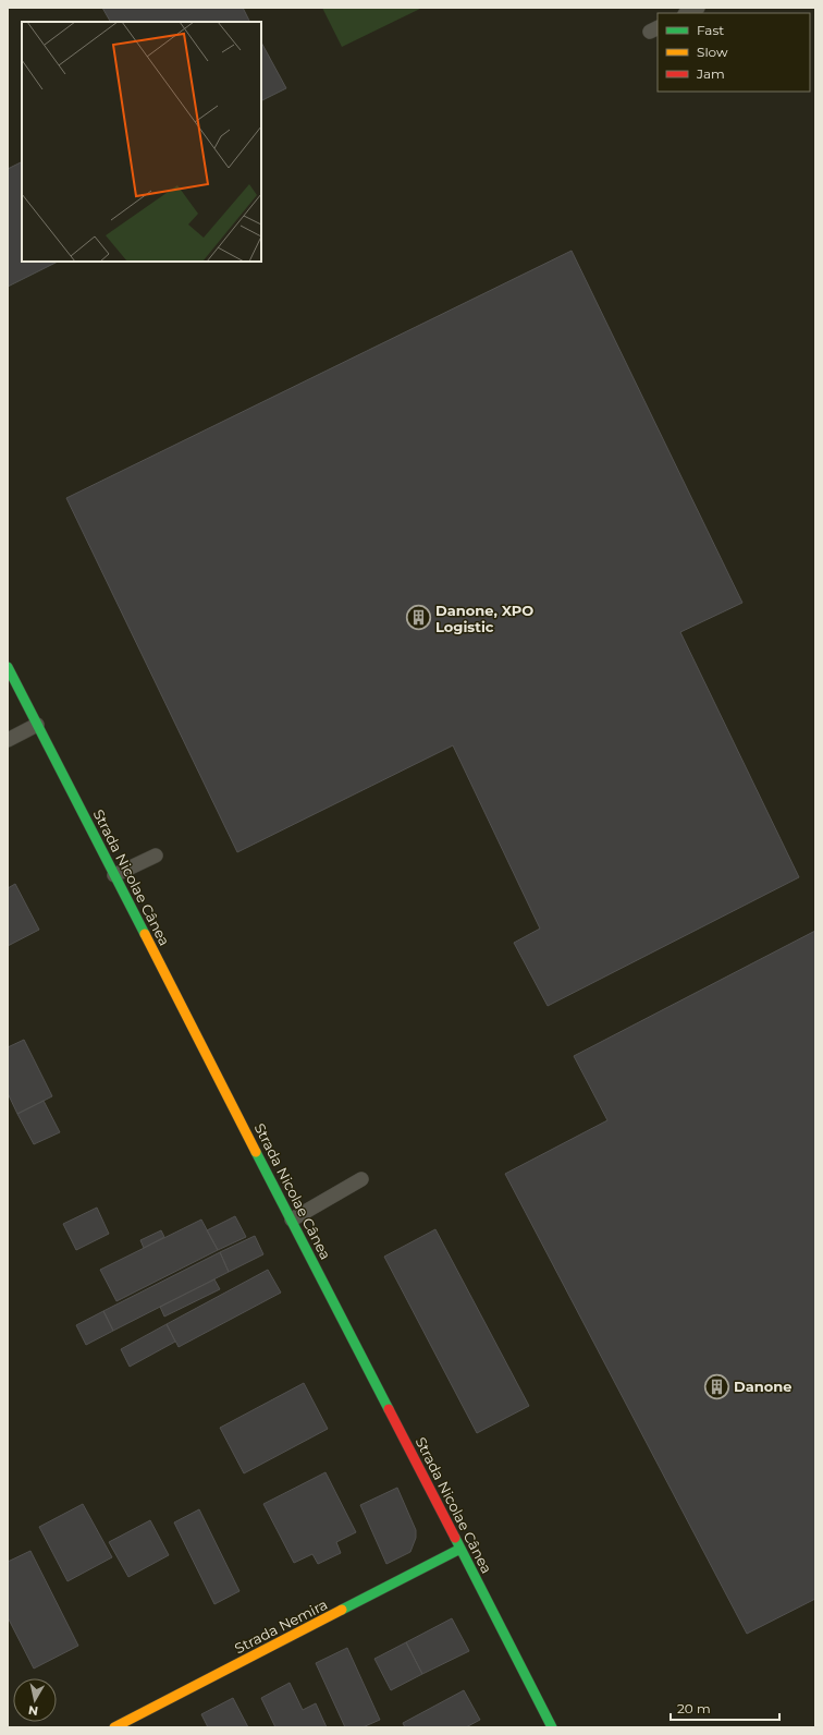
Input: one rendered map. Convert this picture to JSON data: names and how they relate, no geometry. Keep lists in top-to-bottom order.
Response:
{
  "streets": {
    "street": ["Strada Nicolae Cânea", "Strada Nemira"]
  },
  "crossings": [
    ["Strada Nicolae Cânea", "Strada Nemira"]
  ],
  "places": {
    "building": ["Danone, XPO Logistic", "Danone"]
  },
  "legend": ["Fast", "Slow", "Jam"],
  "scale_bar": "20 m",
  "north": "bottom"
}
